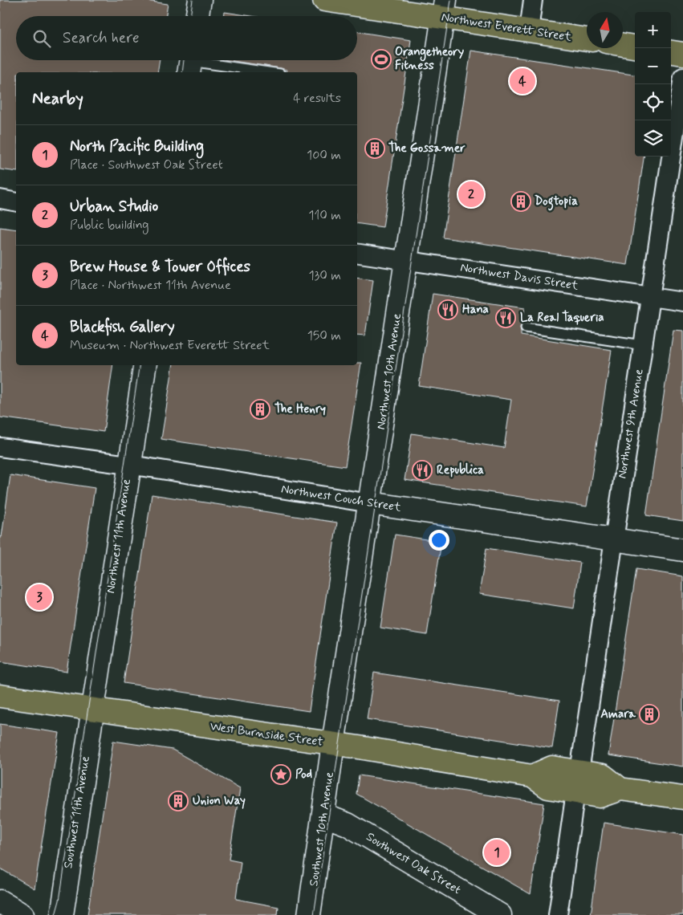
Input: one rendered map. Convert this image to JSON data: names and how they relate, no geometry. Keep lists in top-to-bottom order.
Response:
{
  "streets": {
    "main road": ["Northwest Everett Street", "West Burnside Street"],
    "street": [
      "Northwest Davis Street",
      "Northwest 10th Avenue",
      "Northwest 9th Avenue",
      "Northwest Couch Street",
      "Northwest 11th Avenue",
      "Southwest 11th Avenue",
      "Southwest 10th Avenue",
      "Southwest Oak Street"
    ]
  },
  "crossings": [
    ["Northwest Everett Street", "Northwest 10th Avenue"],
    ["Northwest Davis Street", "Northwest 10th Avenue"],
    ["Northwest Davis Street", "Northwest 9th Avenue"],
    ["Northwest 10th Avenue", "Northwest Couch Street"],
    ["Northwest 10th Avenue", "West Burnside Street"],
    ["Northwest 10th Avenue", "Southwest 10th Avenue"],
    ["Northwest 9th Avenue", "Northwest Couch Street"],
    ["Northwest 9th Avenue", "West Burnside Street"],
    ["Northwest Couch Street", "Northwest 11th Avenue"],
    ["Northwest 11th Avenue", "West Burnside Street"],
    ["Northwest 11th Avenue", "Southwest 11th Avenue"],
    ["West Burnside Street", "Southwest 11th Avenue"],
    ["West Burnside Street", "Southwest 10th Avenue"],
    ["Southwest 10th Avenue", "Southwest Oak Street"]
  ],
  "places": {
    "sports": ["Orangetheory Fitness"],
    "building": [
      "The Gossamer",
      "Dogtopia",
      "The Henry",
      "Amara",
      "Union Way"
    ],
    "restaurant": ["Hana", "La Real Taqueria", "Republica"],
    "place": ["Pod"]
  },
  "north": "top",
  "page": {
    "map_buttons": ["+", "−"],
    "search": "Search here",
    "pins": [
      "4",
      "2",
      "3",
      "1"
    ],
    "heading": ["Nearby", "4 results"],
    "list": [
      {
        "mark": "1",
        "name": "North Pacific Building",
        "note": "Place · Southwest Oak Street",
        "value": "100 m"
      },
      {
        "mark": "2",
        "name": "Urban Studio",
        "note": "Public building",
        "value": "110 m"
      },
      {
        "mark": "3",
        "name": "Brew House & Tower Offices",
        "note": "Place · Northwest 11th Avenue",
        "value": "130 m"
      },
      {
        "mark": "4",
        "name": "Blackfish Gallery",
        "note": "Museum · Northwest Everett Street",
        "value": "150 m"
      }
    ]
  }
}
